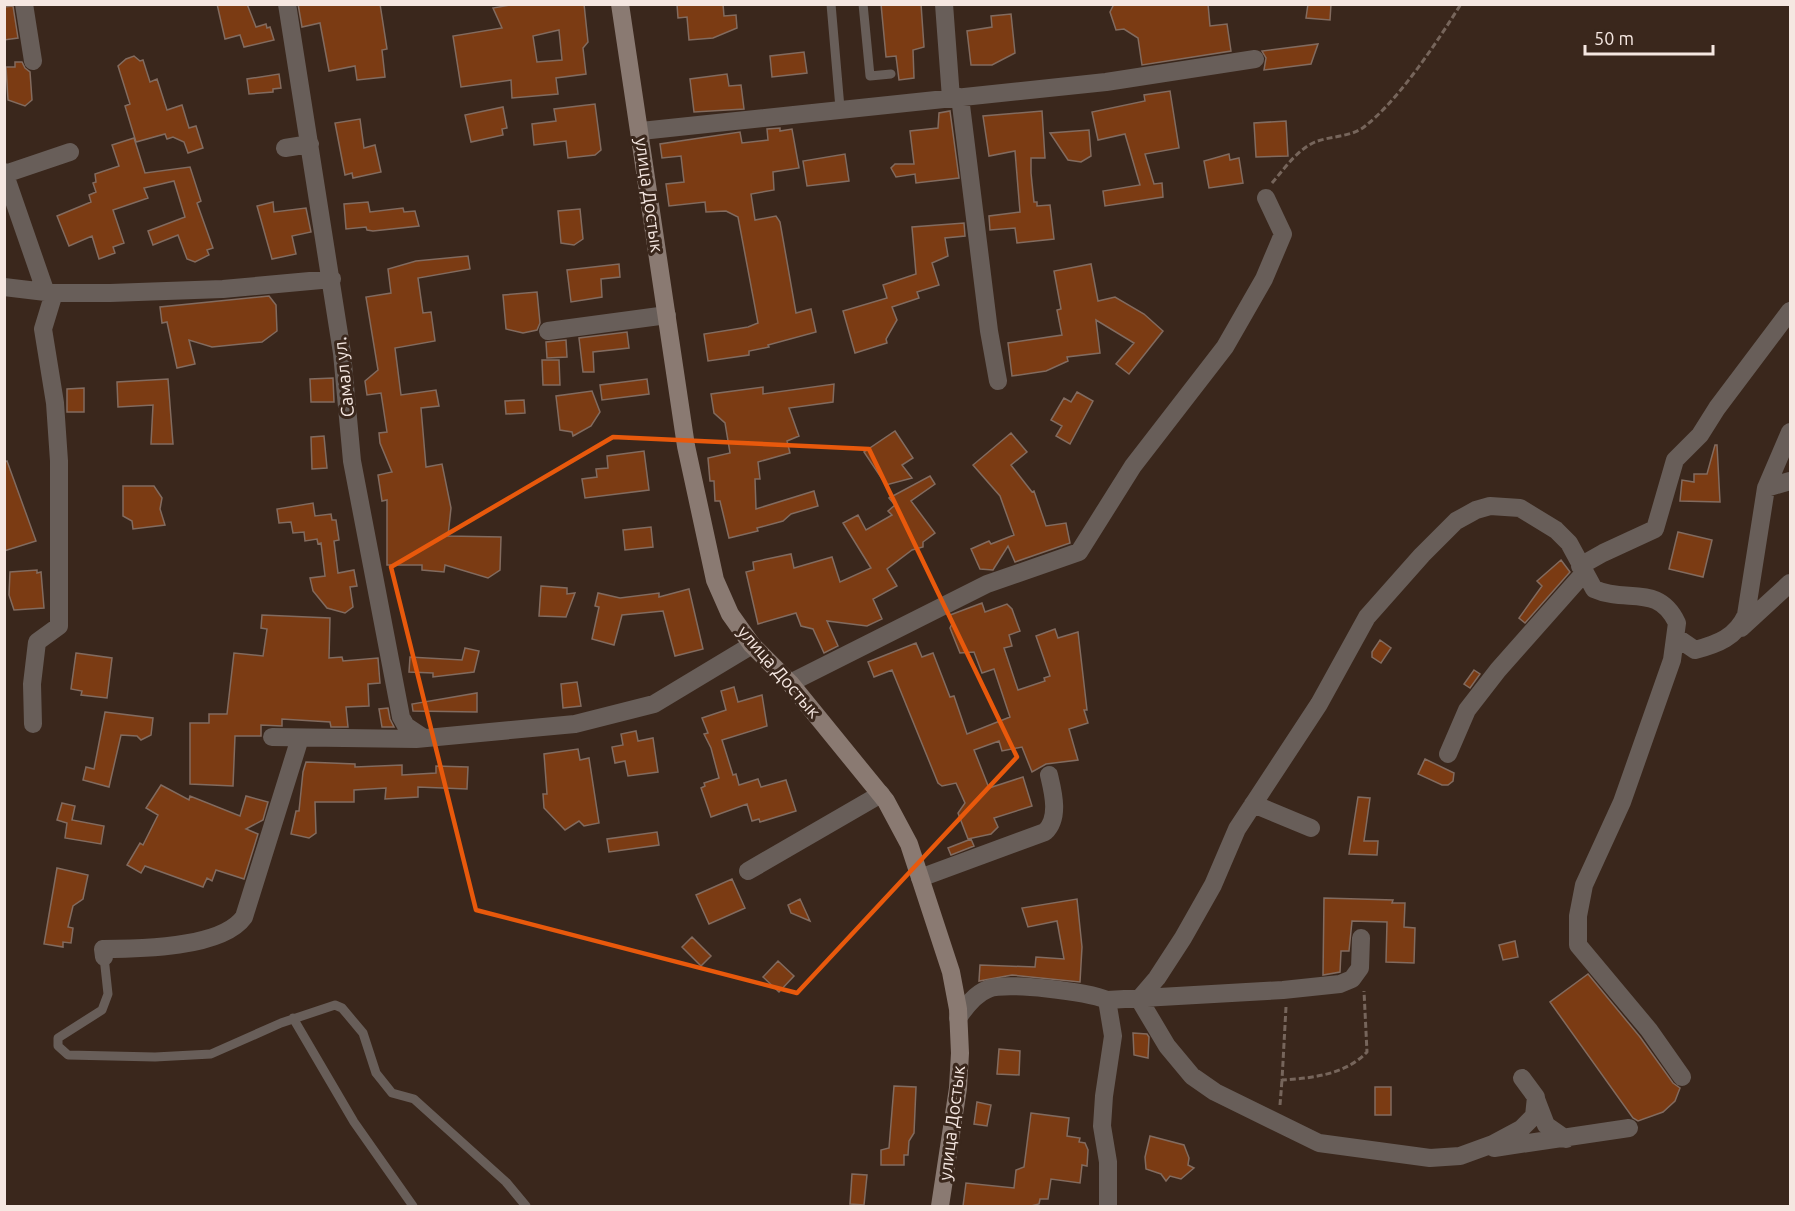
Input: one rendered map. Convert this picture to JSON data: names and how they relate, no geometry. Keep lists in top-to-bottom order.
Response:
{
  "streets": {
    "main road": ["улица Достык"],
    "street": ["Самал ул."]
  },
  "scale_bar": "50 m"
}
